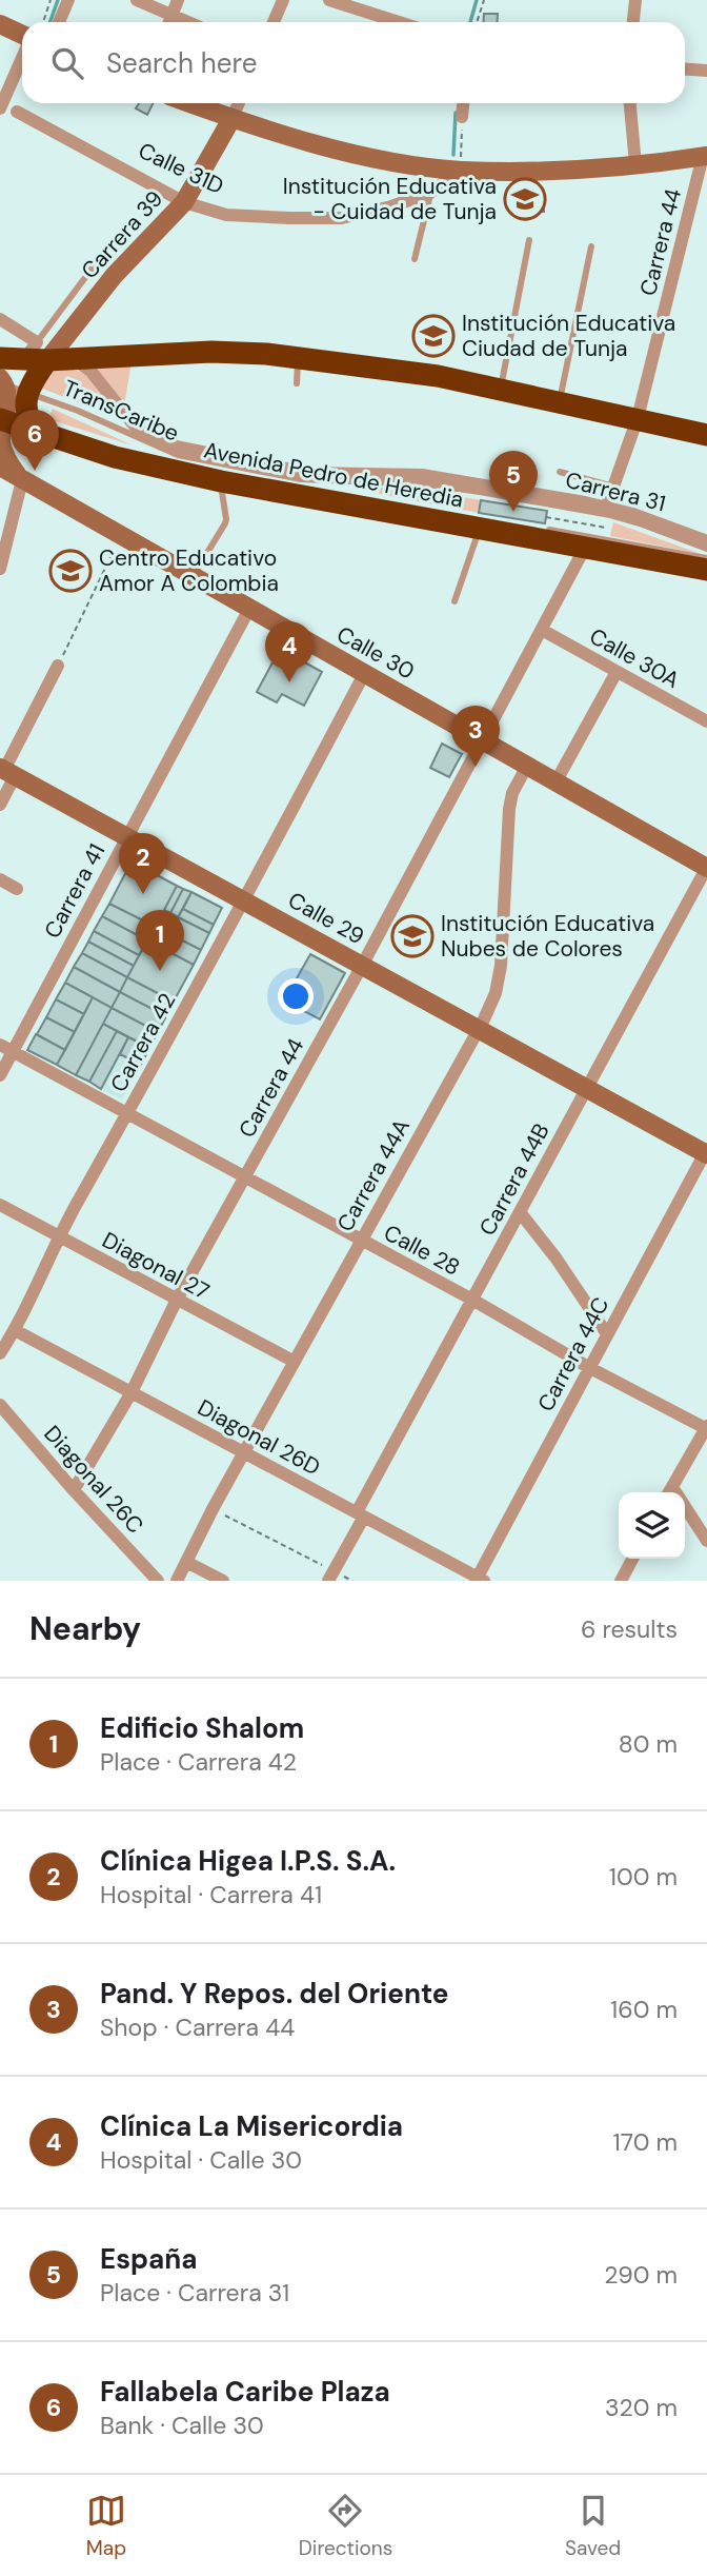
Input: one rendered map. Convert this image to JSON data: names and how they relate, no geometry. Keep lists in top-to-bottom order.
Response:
{
  "streets": {
    "highway": ["Avenida Pedro de Heredia"],
    "street": [
      "Calle 31D",
      "Carrera 39",
      "Carrera 44",
      "Carrera 31",
      "Calle 30",
      "Calle 30A",
      "Carrera 41",
      "Calle 29",
      "Carrera 42",
      "Carrera 44A",
      "Carrera 44B",
      "Calle 28",
      "Diagonal 27",
      "Carrera 44C",
      "Diagonal 26D",
      "Diagonal 26C"
    ],
    "lane": ["TransCaribe"]
  },
  "crossings": [
    ["Calle 31D", "Carrera 39"],
    ["Carrera 39", "Carrera 31"],
    ["Carrera 44", "Avenida Pedro de Heredia"],
    ["Carrera 44", "Carrera 31"],
    ["Carrera 44", "Calle 30"],
    ["Carrera 44", "Calle 30A"],
    ["Carrera 44", "Calle 29"],
    ["Carrera 44", "Calle 28"],
    ["Carrera 44", "Diagonal 27"],
    ["Carrera 44", "Diagonal 26D"],
    ["Carrera 44", "Diagonal 26C"],
    ["Calle 30", "Carrera 41"],
    ["Calle 30", "Carrera 42"],
    ["Calle 30", "Carrera 44A"],
    ["Calle 30", "Carrera 44B"],
    ["Carrera 41", "Calle 29"],
    ["Carrera 41", "Calle 28"],
    ["Calle 29", "Carrera 42"],
    ["Calle 29", "Carrera 44A"],
    ["Calle 29", "Carrera 44B"],
    ["Calle 29", "Carrera 44C"],
    ["Carrera 42", "Calle 28"],
    ["Carrera 42", "Diagonal 27"],
    ["Carrera 42", "Diagonal 26D"],
    ["Carrera 44A", "Calle 28"],
    ["Carrera 44A", "Diagonal 27"],
    ["Carrera 44A", "Diagonal 26D"],
    ["Carrera 44B", "Calle 28"],
    ["Carrera 44B", "Diagonal 26D"],
    ["Calle 28", "Carrera 44C"],
    ["Carrera 44C", "Diagonal 26D"]
  ],
  "places": {
    "school or university": [
      "Institución Educativa - Cuidad de Tunja",
      "Institución Educativa Ciudad de Tunja",
      "Centro Educativo Amor A Colombia",
      "Institución Educativa Nubes de Colores"
    ]
  },
  "page": {
    "search": "Search here",
    "pins": [
      "6",
      "5",
      "4",
      "3",
      "2",
      "1"
    ],
    "heading": ["Nearby", "6 results"],
    "list": [
      {
        "mark": "1",
        "name": "Edificio Shalom",
        "note": "Place · Carrera 42",
        "value": "80 m"
      },
      {
        "mark": "2",
        "name": "Clínica Higea I.P.S. S.A.",
        "note": "Hospital · Carrera 41",
        "value": "100 m"
      },
      {
        "mark": "3",
        "name": "Pand. Y Repos. del Oriente",
        "note": "Shop · Carrera 44",
        "value": "160 m"
      },
      {
        "mark": "4",
        "name": "Clínica La Misericordia",
        "note": "Hospital · Calle 30",
        "value": "170 m"
      },
      {
        "mark": "5",
        "name": "España",
        "note": "Place · Carrera 31",
        "value": "290 m"
      },
      {
        "mark": "6",
        "name": "Fallabela Caribe Plaza",
        "note": "Bank · Calle 30",
        "value": "320 m"
      }
    ],
    "nav": ["Map", "Directions", "Saved"]
  }
}
